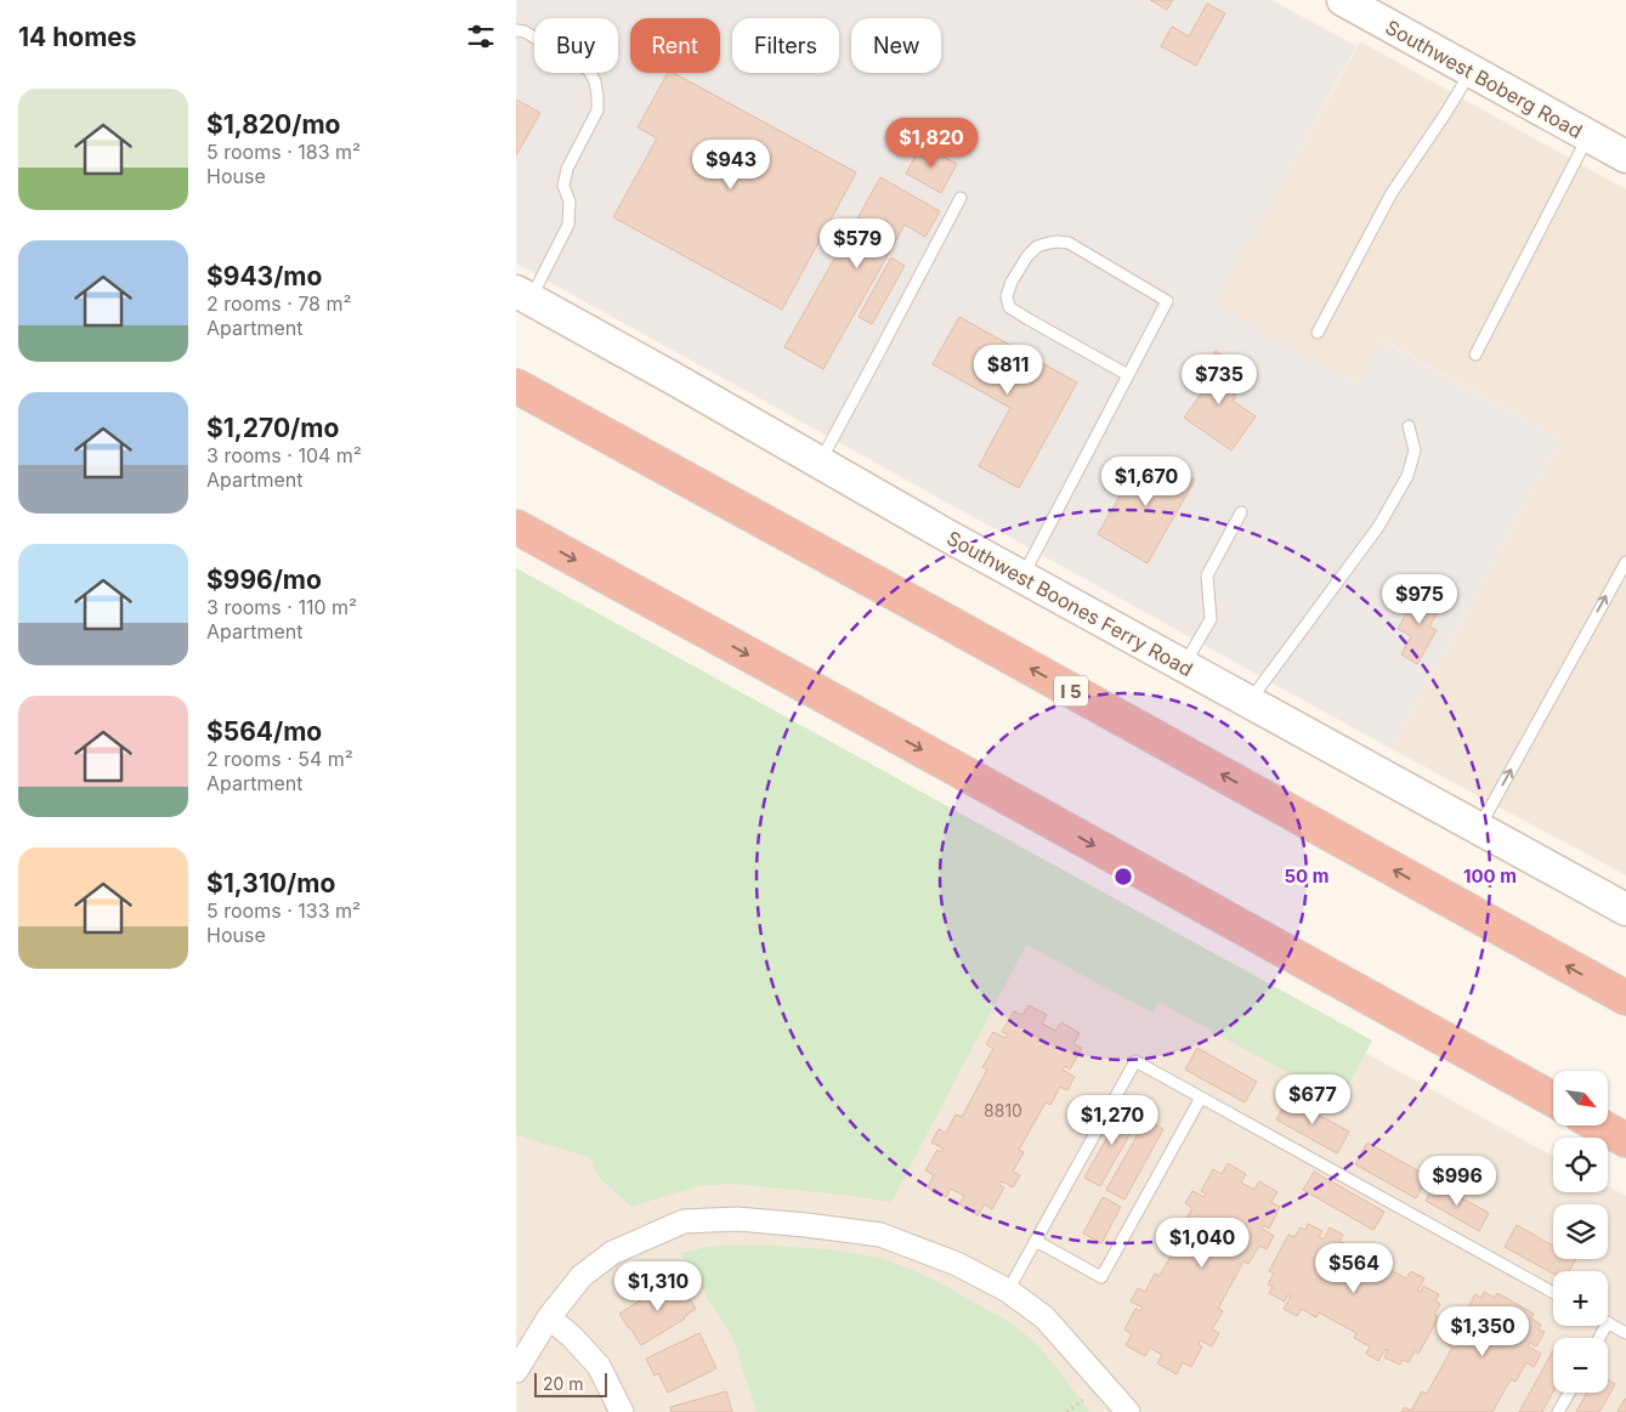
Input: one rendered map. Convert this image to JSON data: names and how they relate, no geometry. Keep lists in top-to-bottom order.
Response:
{
  "streets": {
    "highway": ["I 5"],
    "street": ["Southwest Boberg Road", "Southwest Boones Ferry Road"]
  },
  "house_numbers": ["8810"],
  "scale_bar": "20 m",
  "north": "bottom right",
  "page": {
    "heading": "14 homes",
    "chip": [
      "Buy",
      "Rent",
      "Filters",
      "New"
    ],
    "list": [
      {
        "name": "$1,820/mo",
        "note": "5 rooms · 183 m² · House"
      },
      {
        "name": "$943/mo",
        "note": "2 rooms · 78 m² · Apartment"
      },
      {
        "name": "$1,270/mo",
        "note": "3 rooms · 104 m² · Apartment"
      },
      {
        "name": "$996/mo",
        "note": "3 rooms · 110 m² · Apartment"
      },
      {
        "name": "$564/mo",
        "note": "2 rooms · 54 m² · Apartment"
      },
      {
        "name": "$1,310/mo",
        "note": "5 rooms · 133 m² · House"
      }
    ],
    "price": [
      "$1,820",
      "$943",
      "$579",
      "$811",
      "$735",
      "$1,670",
      "$975",
      "$677",
      "$1,270",
      "$996",
      "$1,040",
      "$564",
      "$1,310",
      "$1,350"
    ],
    "map_buttons": ["+", "−"],
    "scale": "20 m"
  },
  "rings": ["50 m", "100 m"]
}
